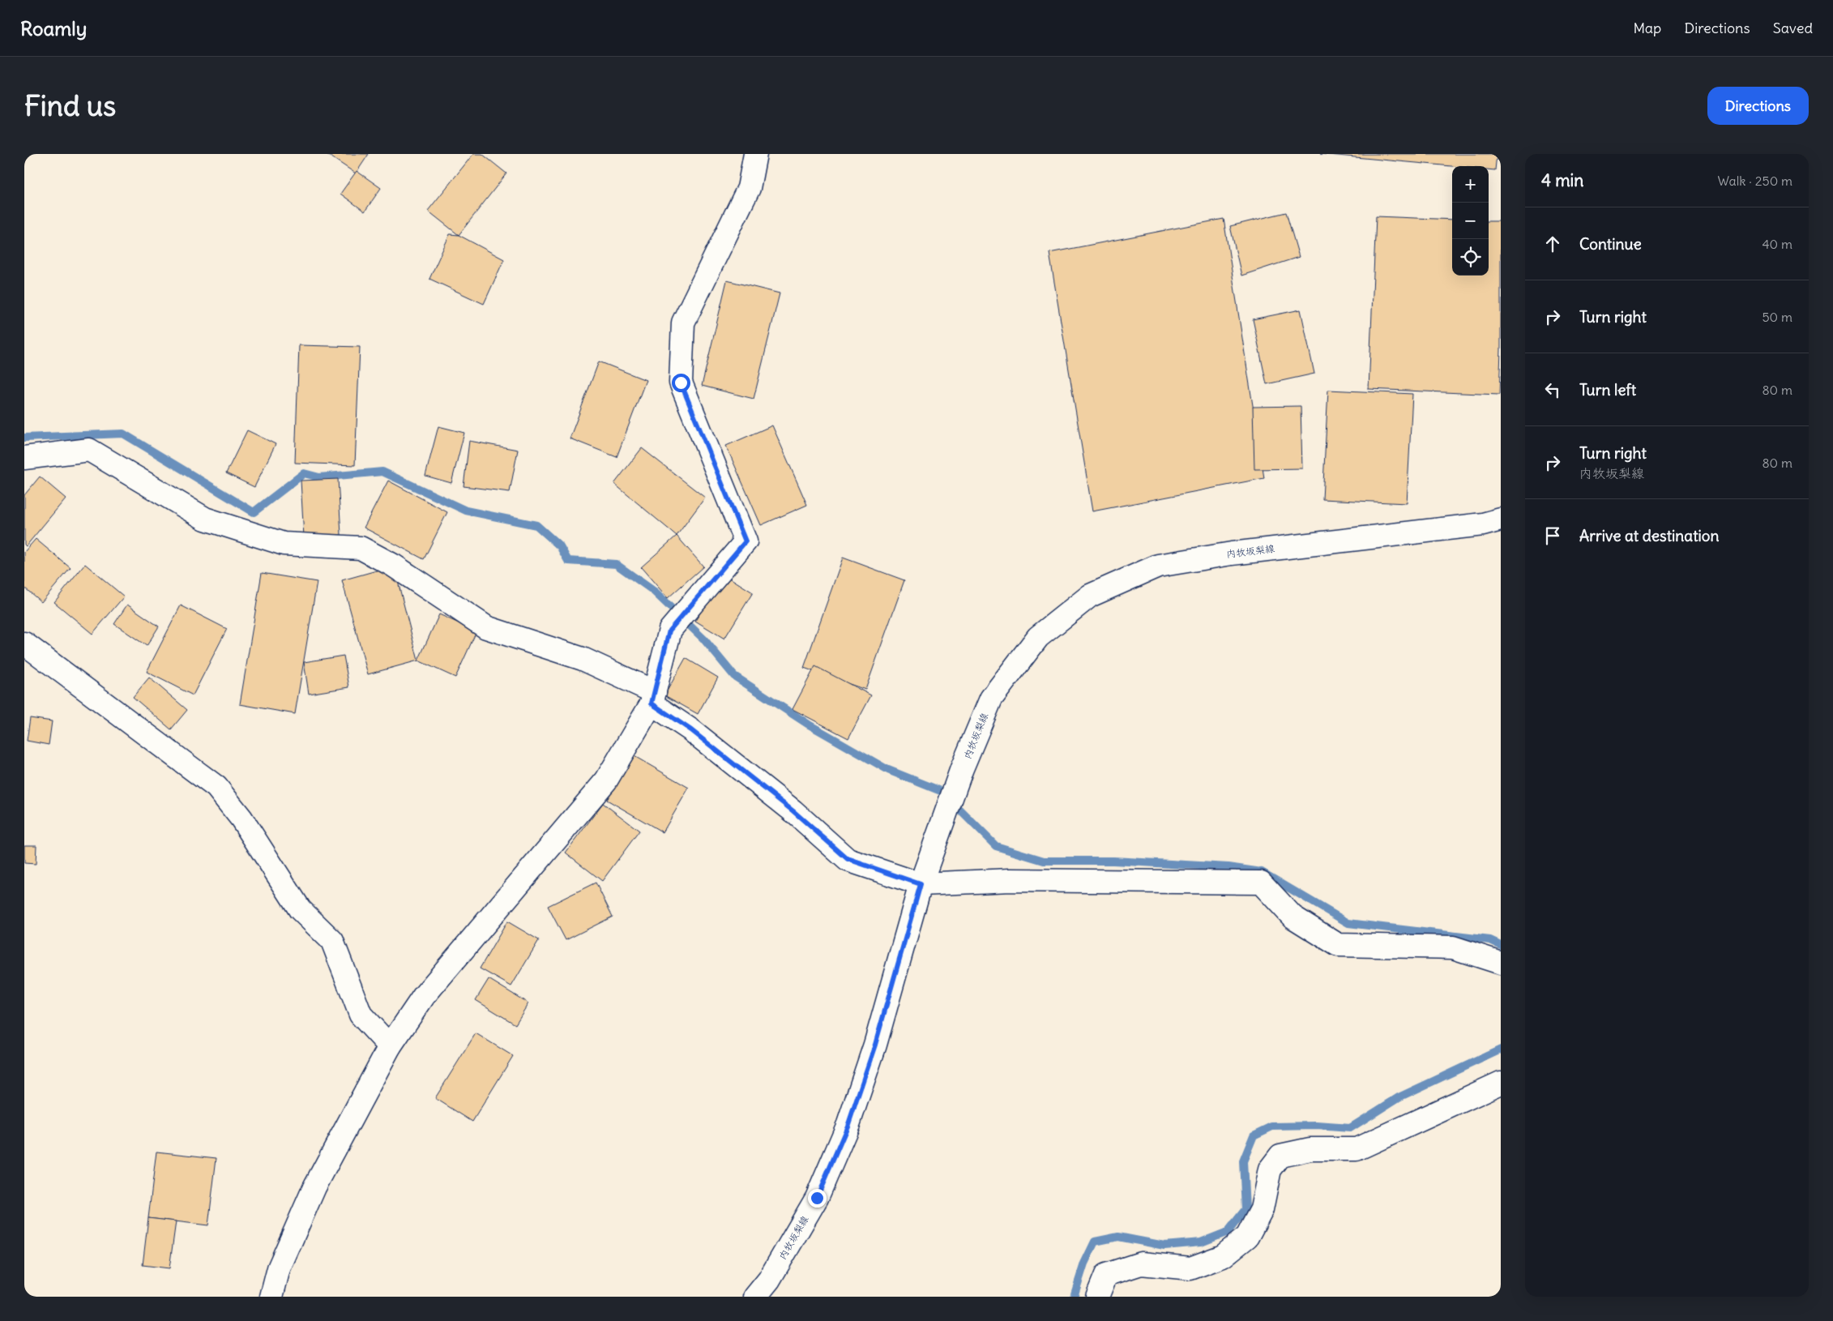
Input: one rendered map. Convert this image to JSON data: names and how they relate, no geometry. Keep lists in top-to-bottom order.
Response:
{
  "streets": {
    "street": ["内牧坂梨線"]
  },
  "page": {
    "header": "Roamly",
    "nav": ["Map", "Directions", "Saved"],
    "buttons": "Directions",
    "title": "Find us",
    "heading": ["4 min", "Walk · 250 m"],
    "map_buttons": ["+", "−"],
    "list": [
      ["Continue", "40 m"],
      ["Turn right", "50 m"],
      ["Turn left", "80 m"],
      ["Turn right", "内牧坂梨線", "80 m"],
      "Arrive at destination"
    ]
  }
}
